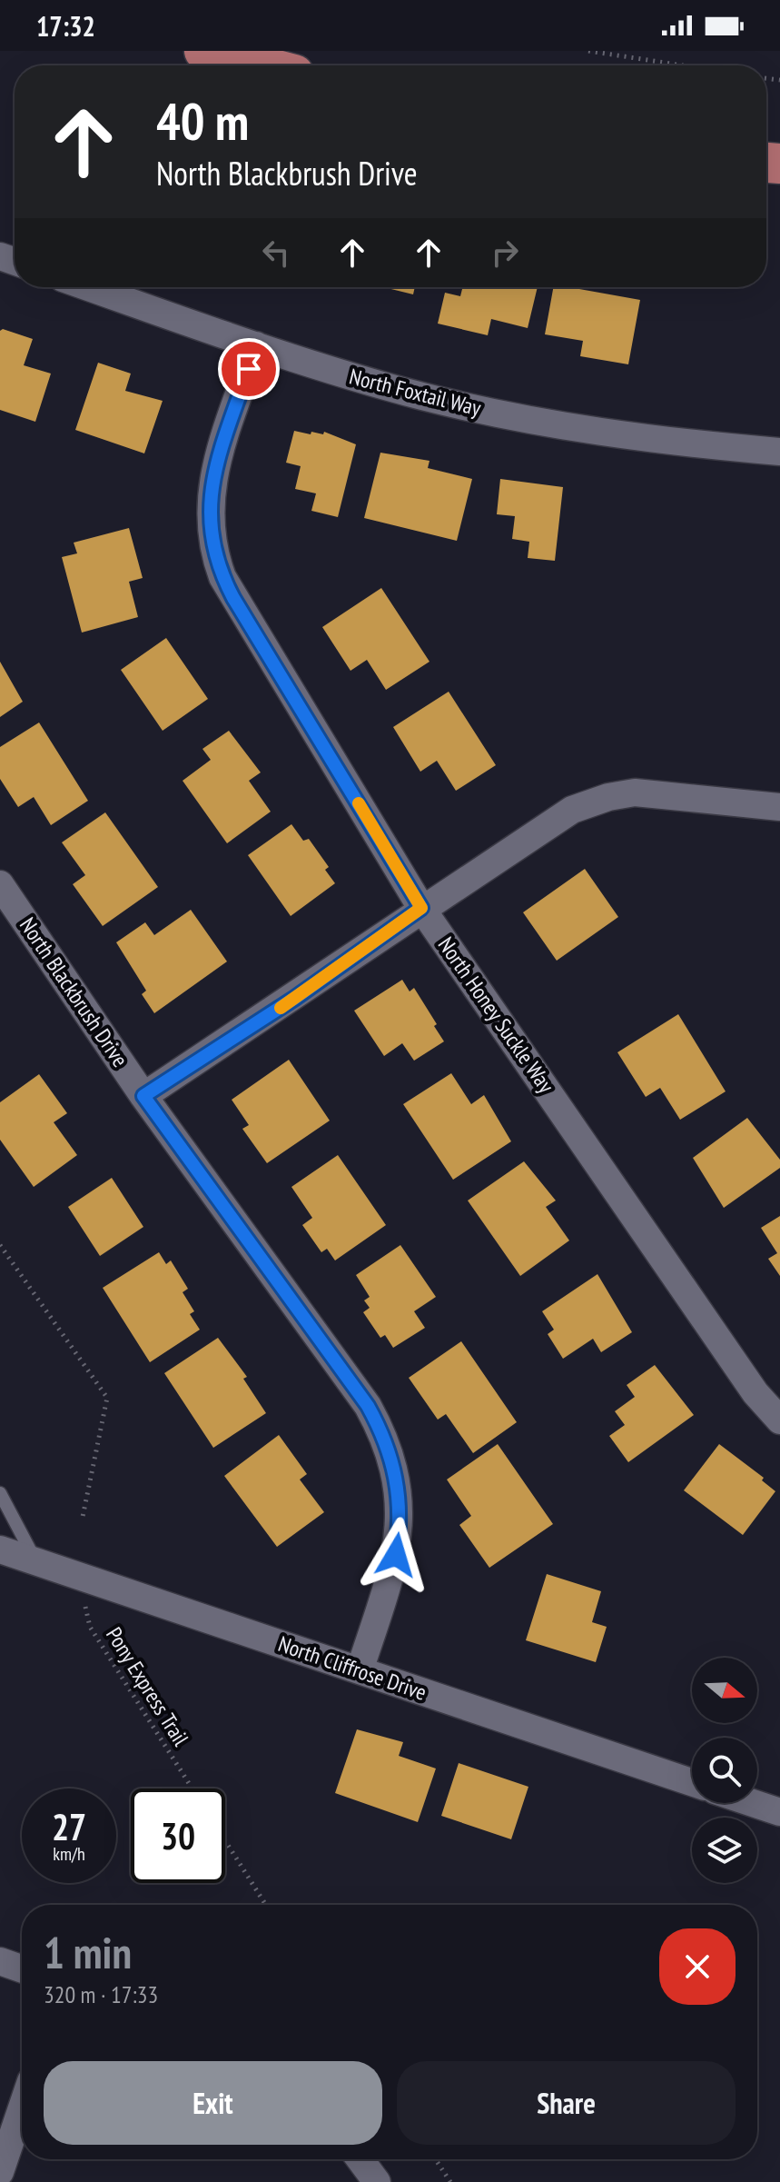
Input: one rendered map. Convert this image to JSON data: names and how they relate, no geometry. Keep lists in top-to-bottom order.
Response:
{
  "streets": {
    "street": [
      "North Foxtail Way",
      "North Blackbrush Drive",
      "North Honey Suckle Way",
      "North Cliffrose Drive"
    ],
    "path": ["Pony Express Trail"]
  },
  "crossings": [
    ["North Foxtail Way", "North Honey Suckle Way"],
    ["North Blackbrush Drive", "North Cliffrose Drive"],
    ["North Cliffrose Drive", "Pony Express Trail"]
  ],
  "north": "right",
  "page": {
    "status": "17:32",
    "turn": ["40 m", "North Blackbrush Drive"],
    "speed": "27 km/h",
    "limit": "30",
    "heading": ["1 min", "320 m · 17:33"],
    "buttons": ["Exit", "Share"]
  }
}
